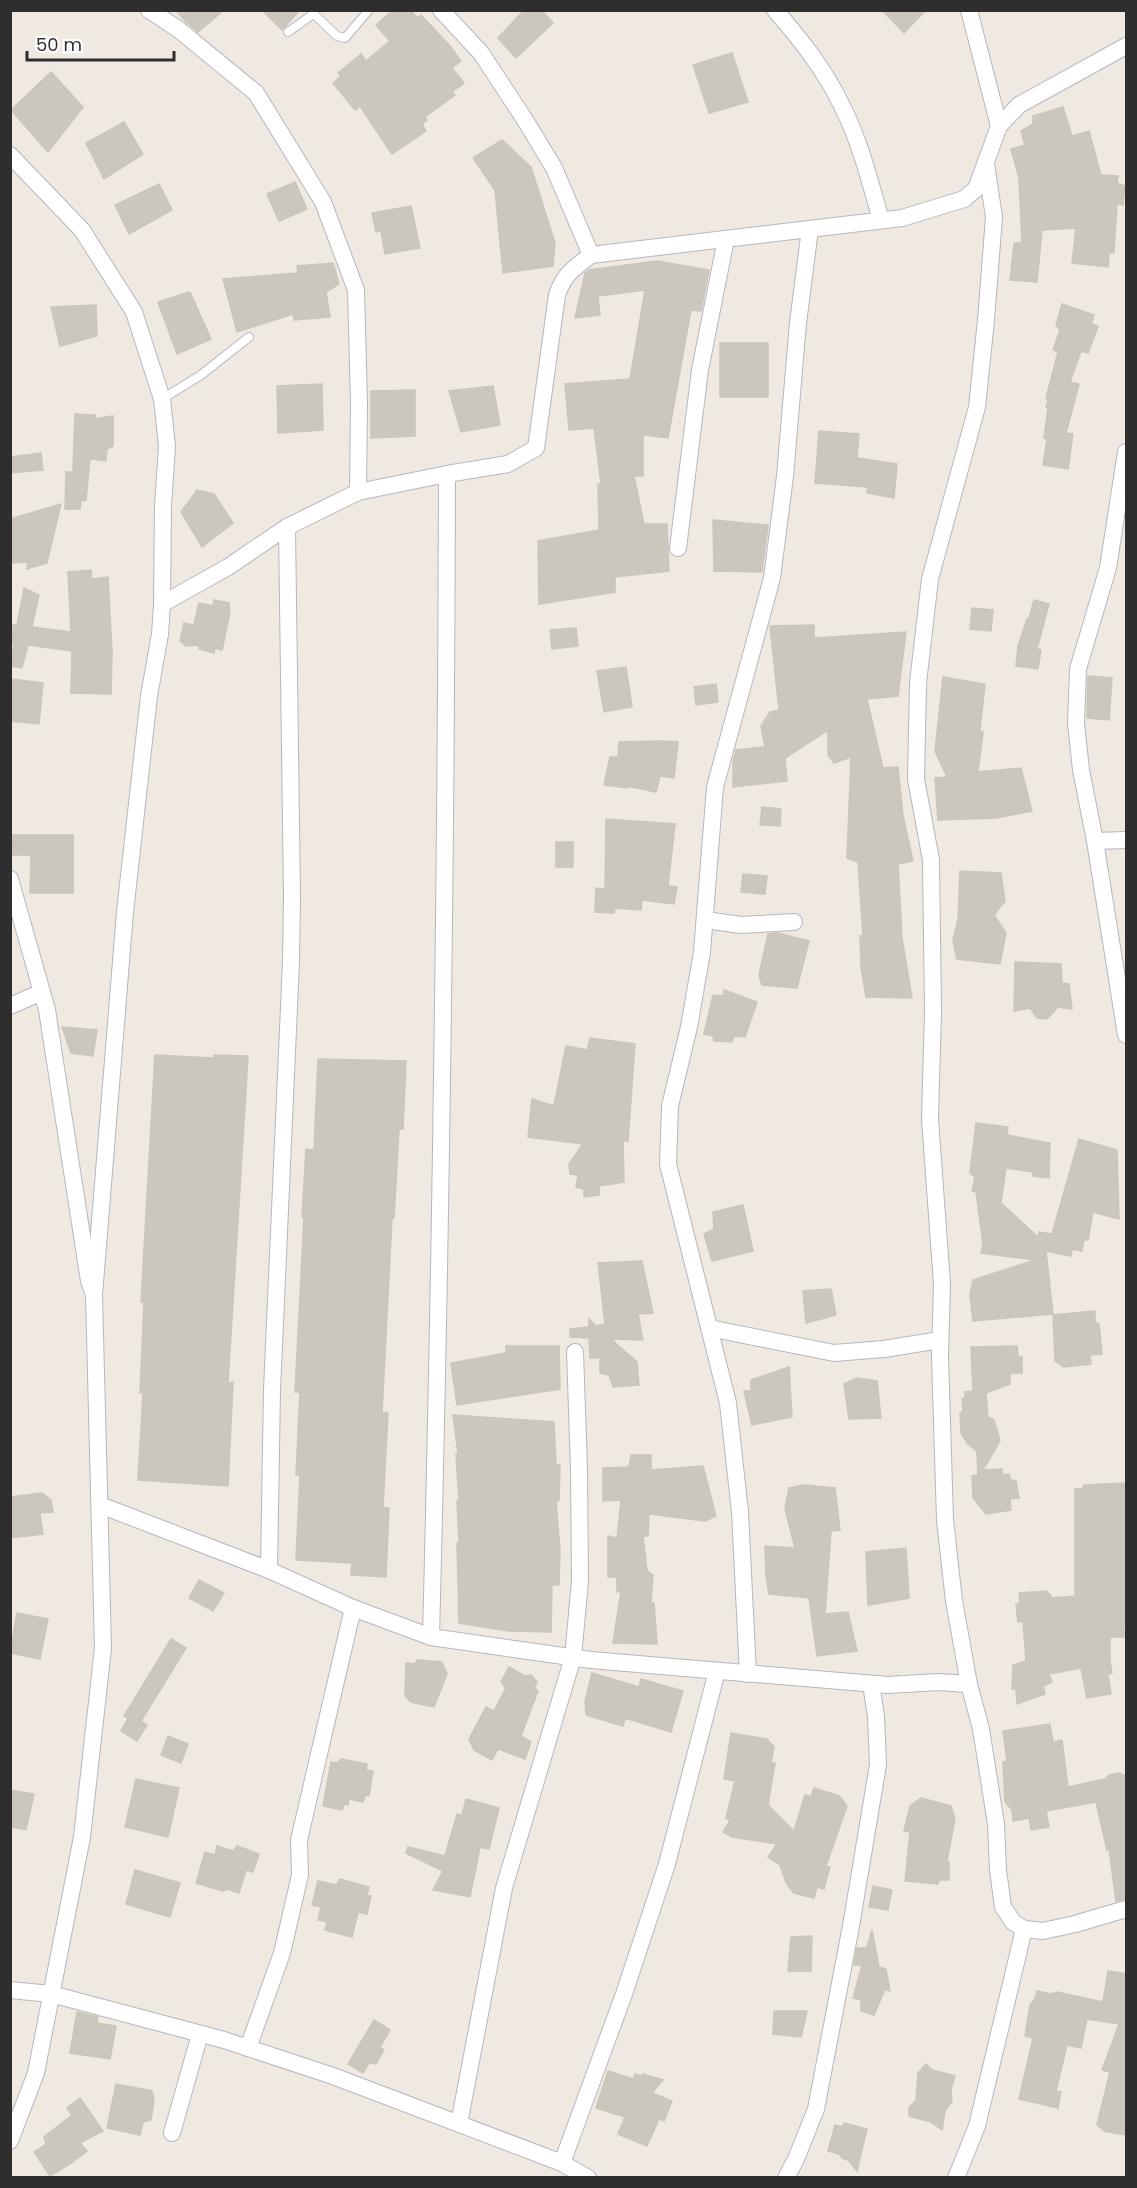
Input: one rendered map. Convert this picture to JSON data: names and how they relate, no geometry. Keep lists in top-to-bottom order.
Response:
{
  "scale_bar": "50 m"
}
